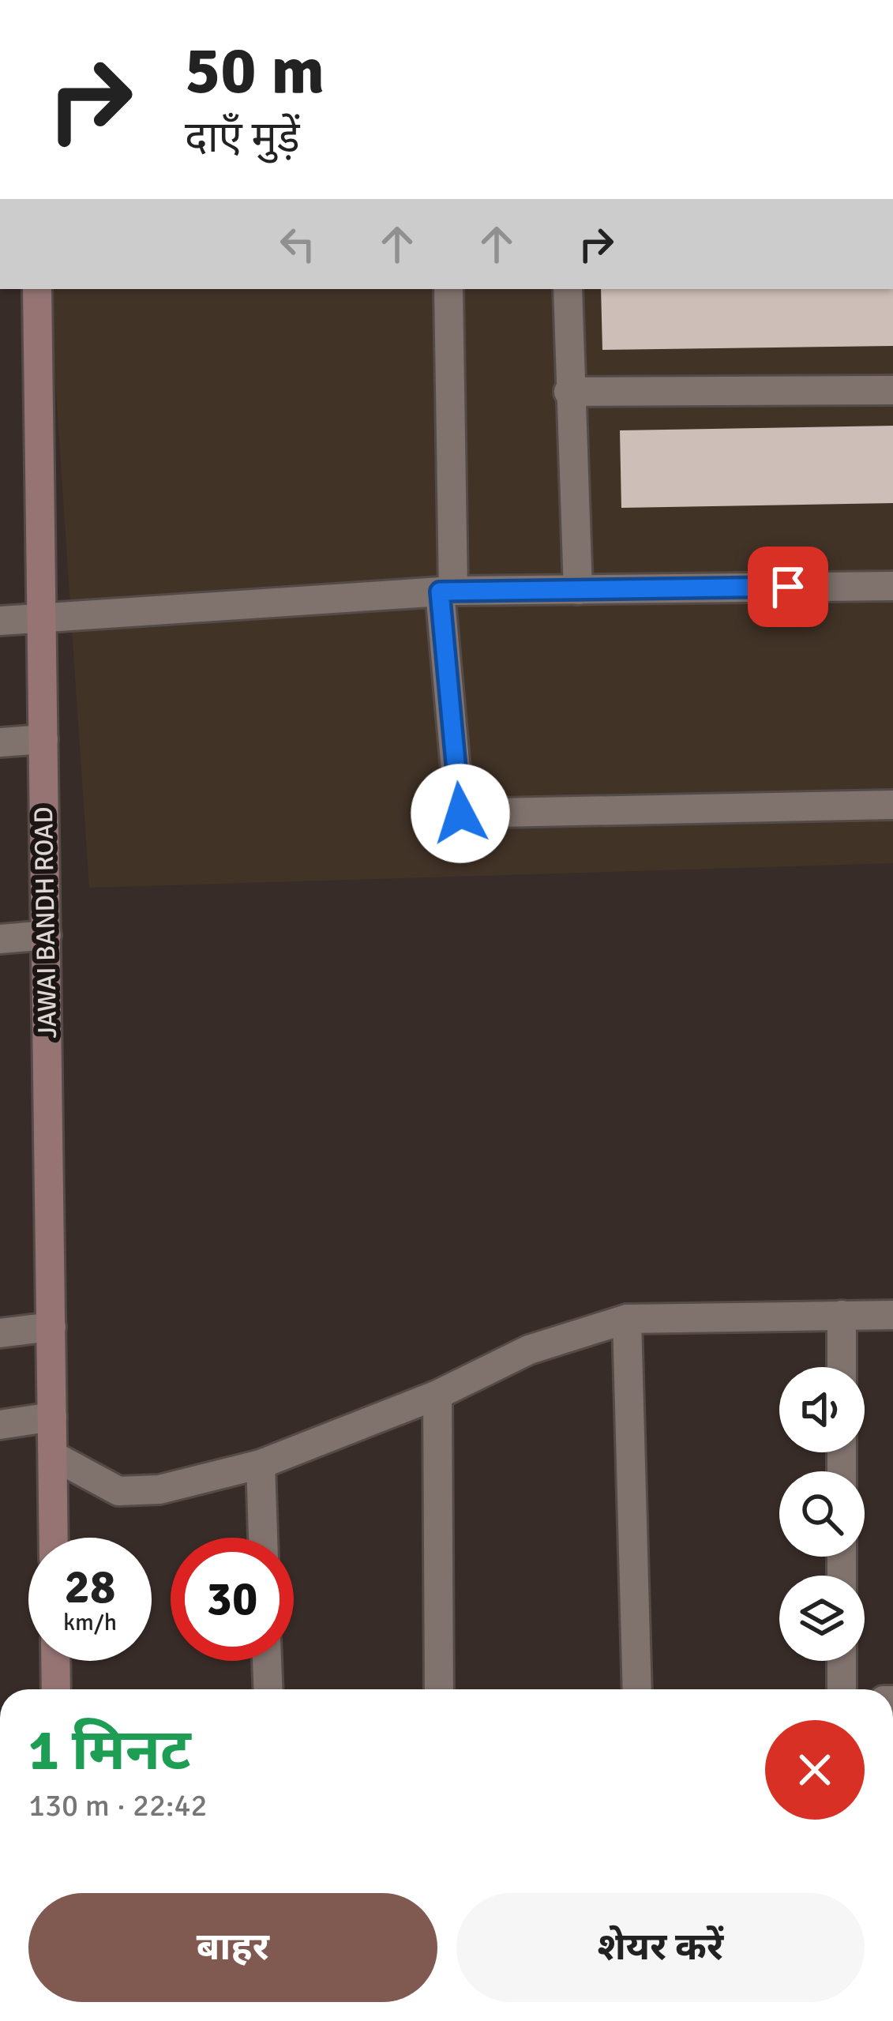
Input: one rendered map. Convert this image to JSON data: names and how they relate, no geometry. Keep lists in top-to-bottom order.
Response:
{
  "streets": {
    "street": ["JAWAI BANDH ROAD"]
  },
  "page": {
    "turn": ["50 m", "दाएँ मुड़ें"],
    "speed": "28 km/h",
    "limit": "30",
    "heading": ["1 मिनट", "130 m · 22:42"],
    "buttons": ["बाहर", "शेयर करें"]
  }
}
